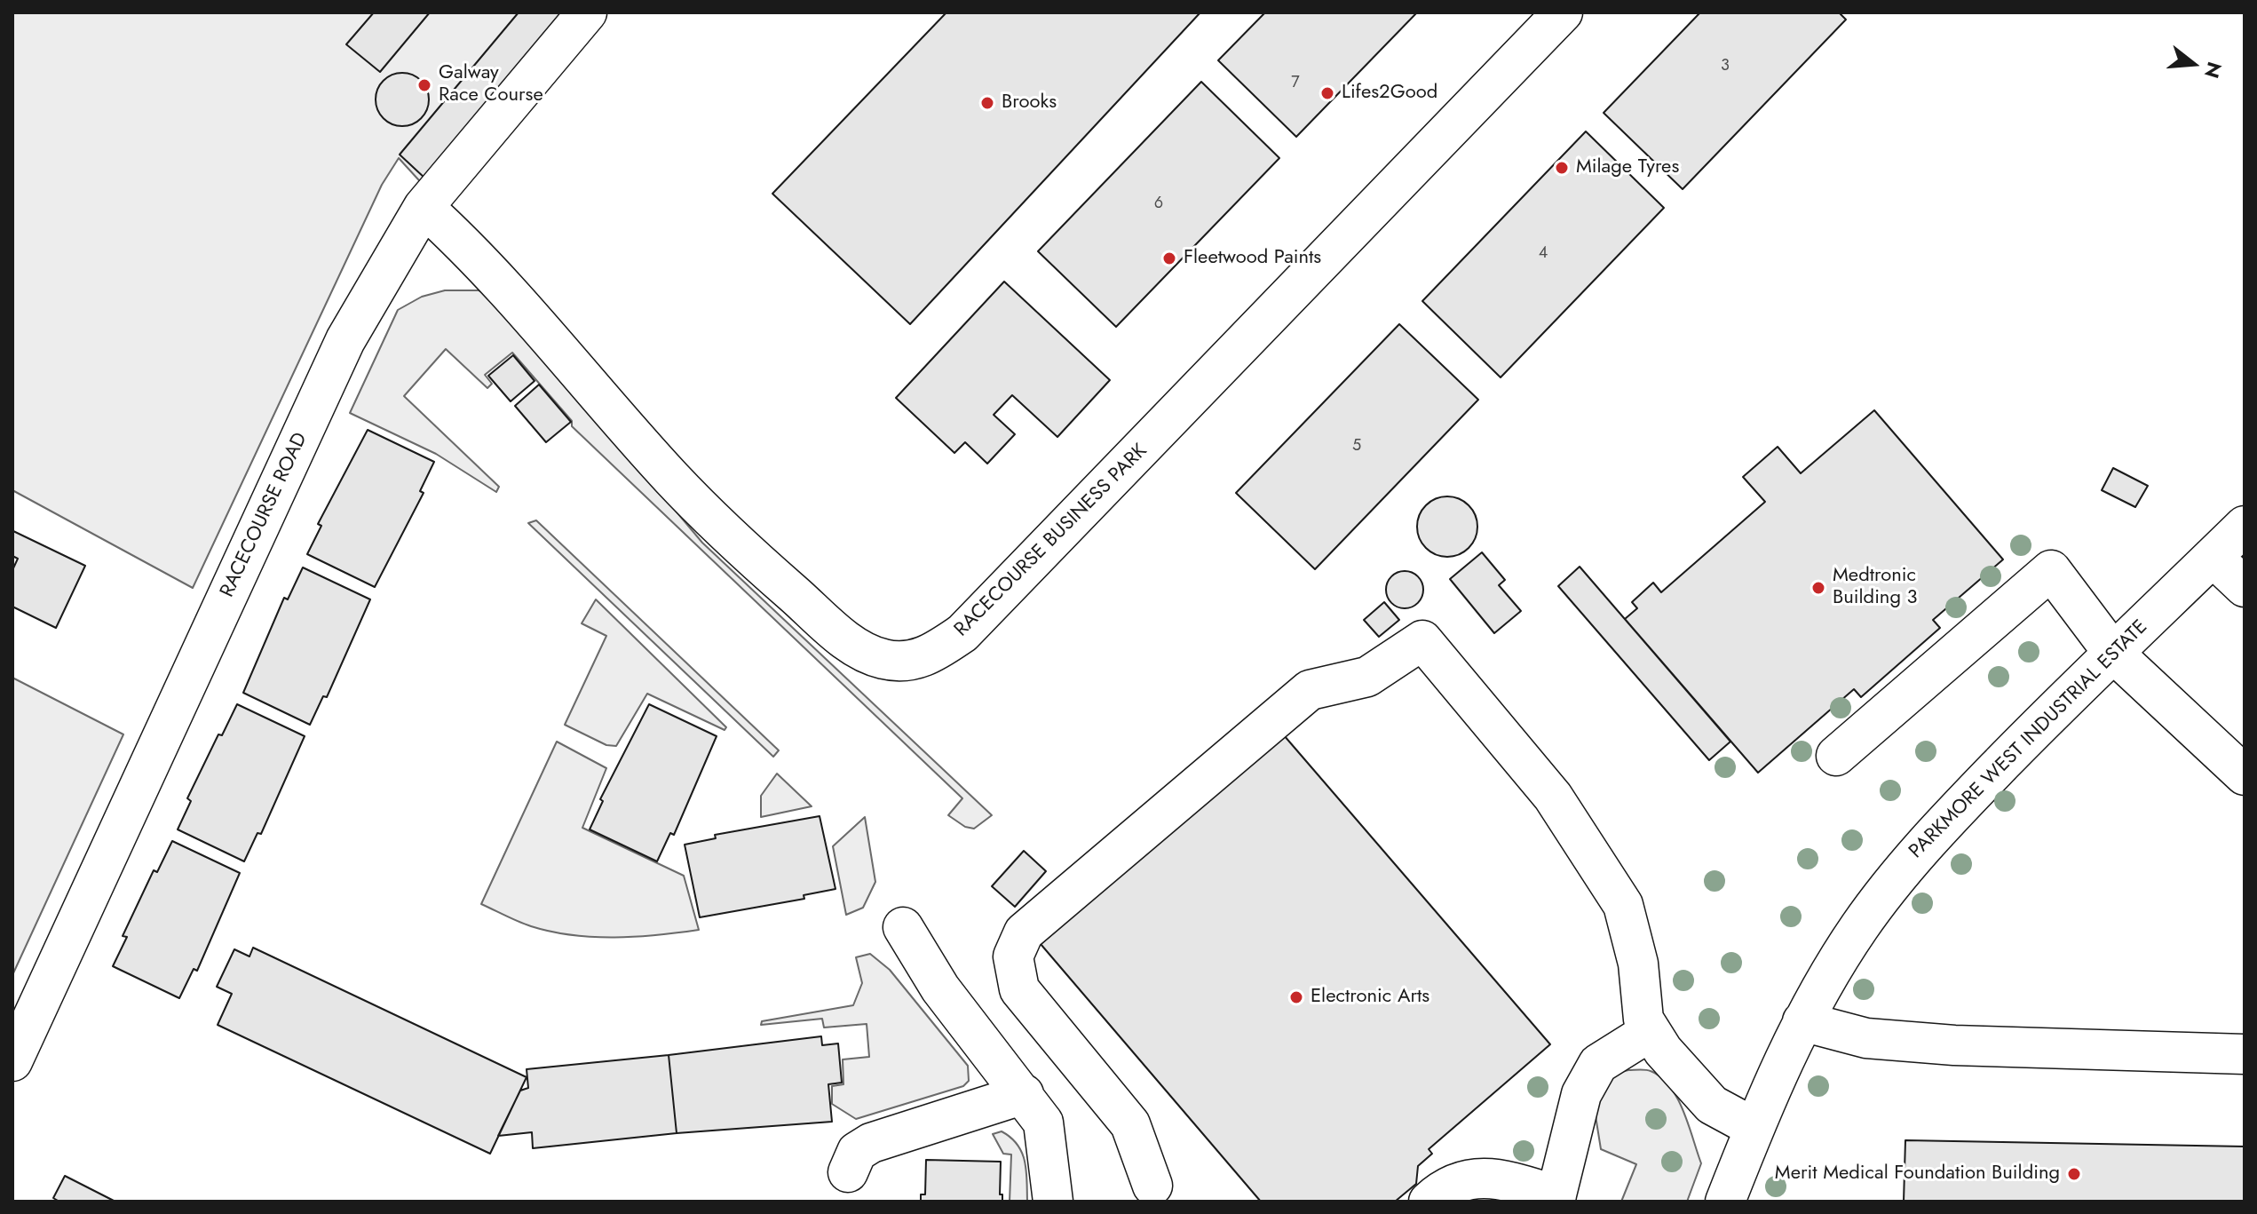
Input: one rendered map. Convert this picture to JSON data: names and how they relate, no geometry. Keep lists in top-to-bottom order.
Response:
{
  "streets": {
    "street": ["RACECOURSE ROAD", "RACECOURSE BUSINESS PARK", "PARKMORE WEST INDUSTRIAL ESTATE"]
  },
  "crossings": [
    ["RACECOURSE ROAD", "RACECOURSE BUSINESS PARK"]
  ],
  "places": [
    "Galway Race Course",
    "Lifes2Good",
    "Brooks",
    "Milage Tyres",
    "Fleetwood Paints",
    "Medtronic Building 3",
    "Electronic Arts",
    "Merit Medical Foundation Building"
  ],
  "house_numbers": [
    "3",
    "7",
    "6",
    "4",
    "5"
  ],
  "north": "right"
}
